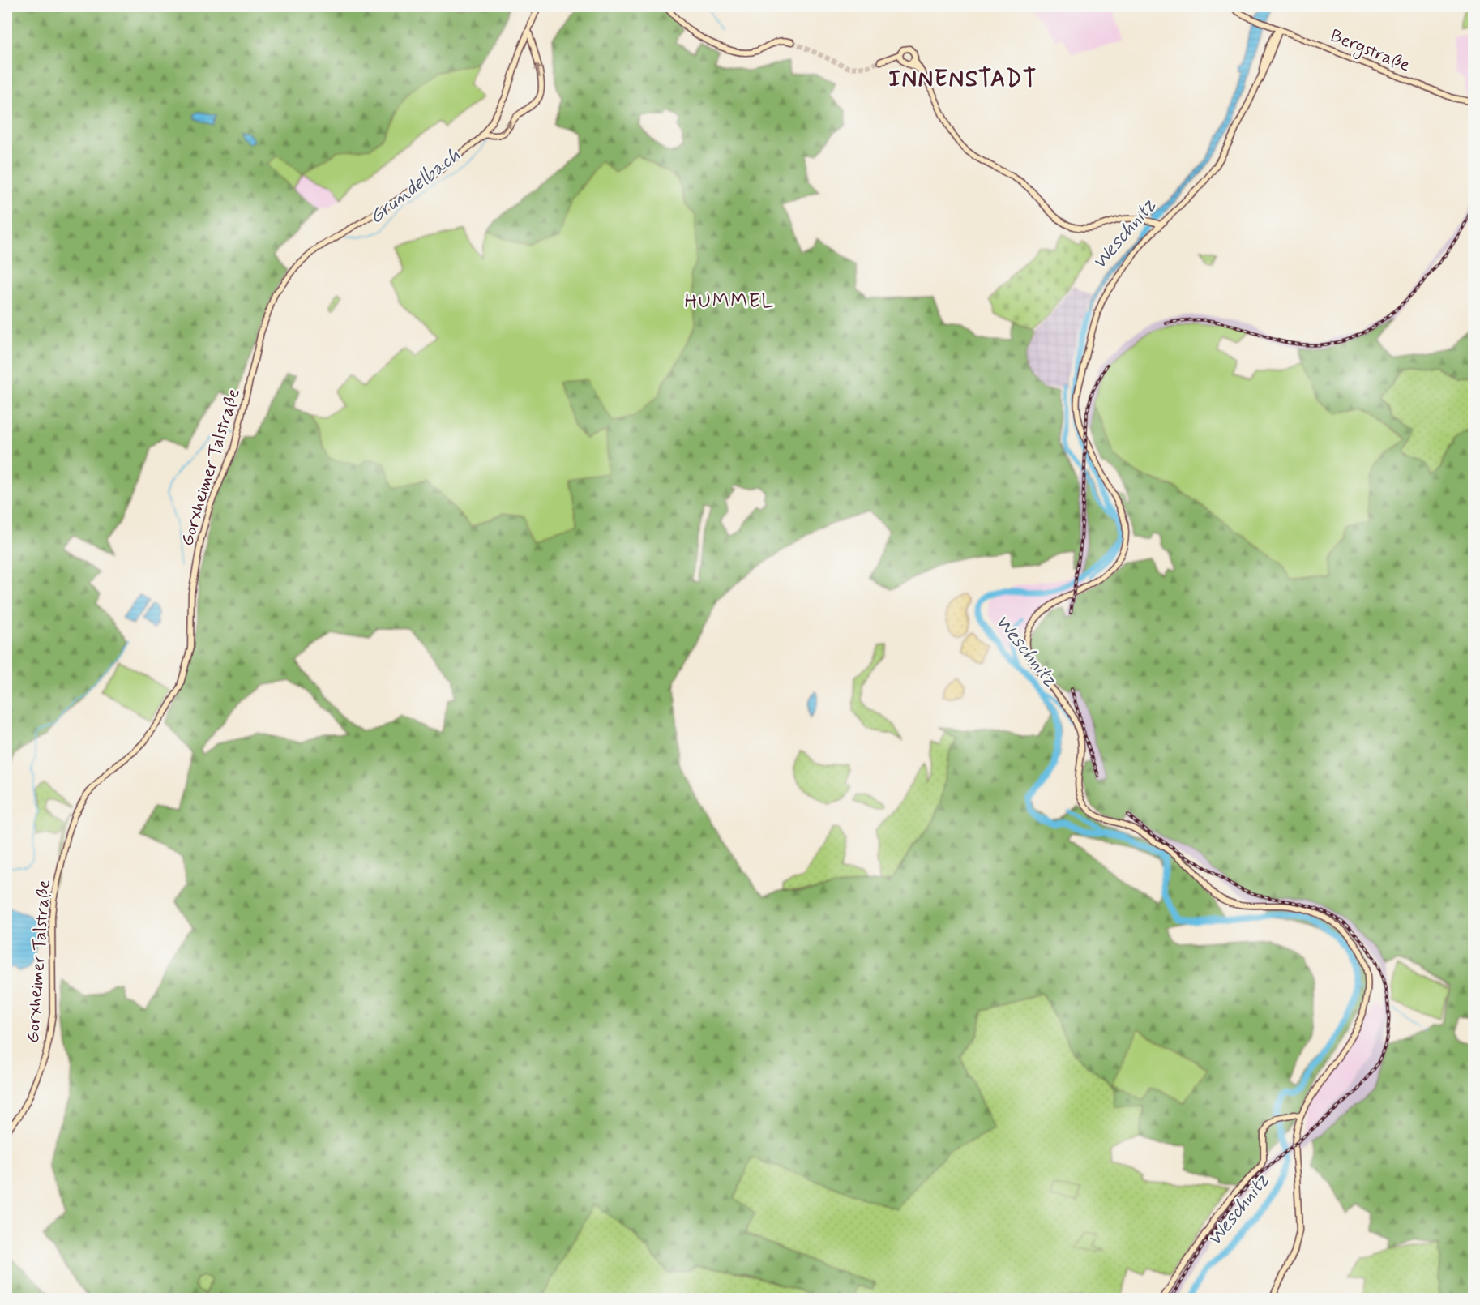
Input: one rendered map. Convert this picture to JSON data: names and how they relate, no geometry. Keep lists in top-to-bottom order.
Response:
{
  "streets": {
    "main road": ["Bergstraße", "Gorxheimer Talstraße"]
  },
  "districts": ["INNENSTADT", "HUMMEL"],
  "water": ["Grundelbach", "Weschnitz"]
}
